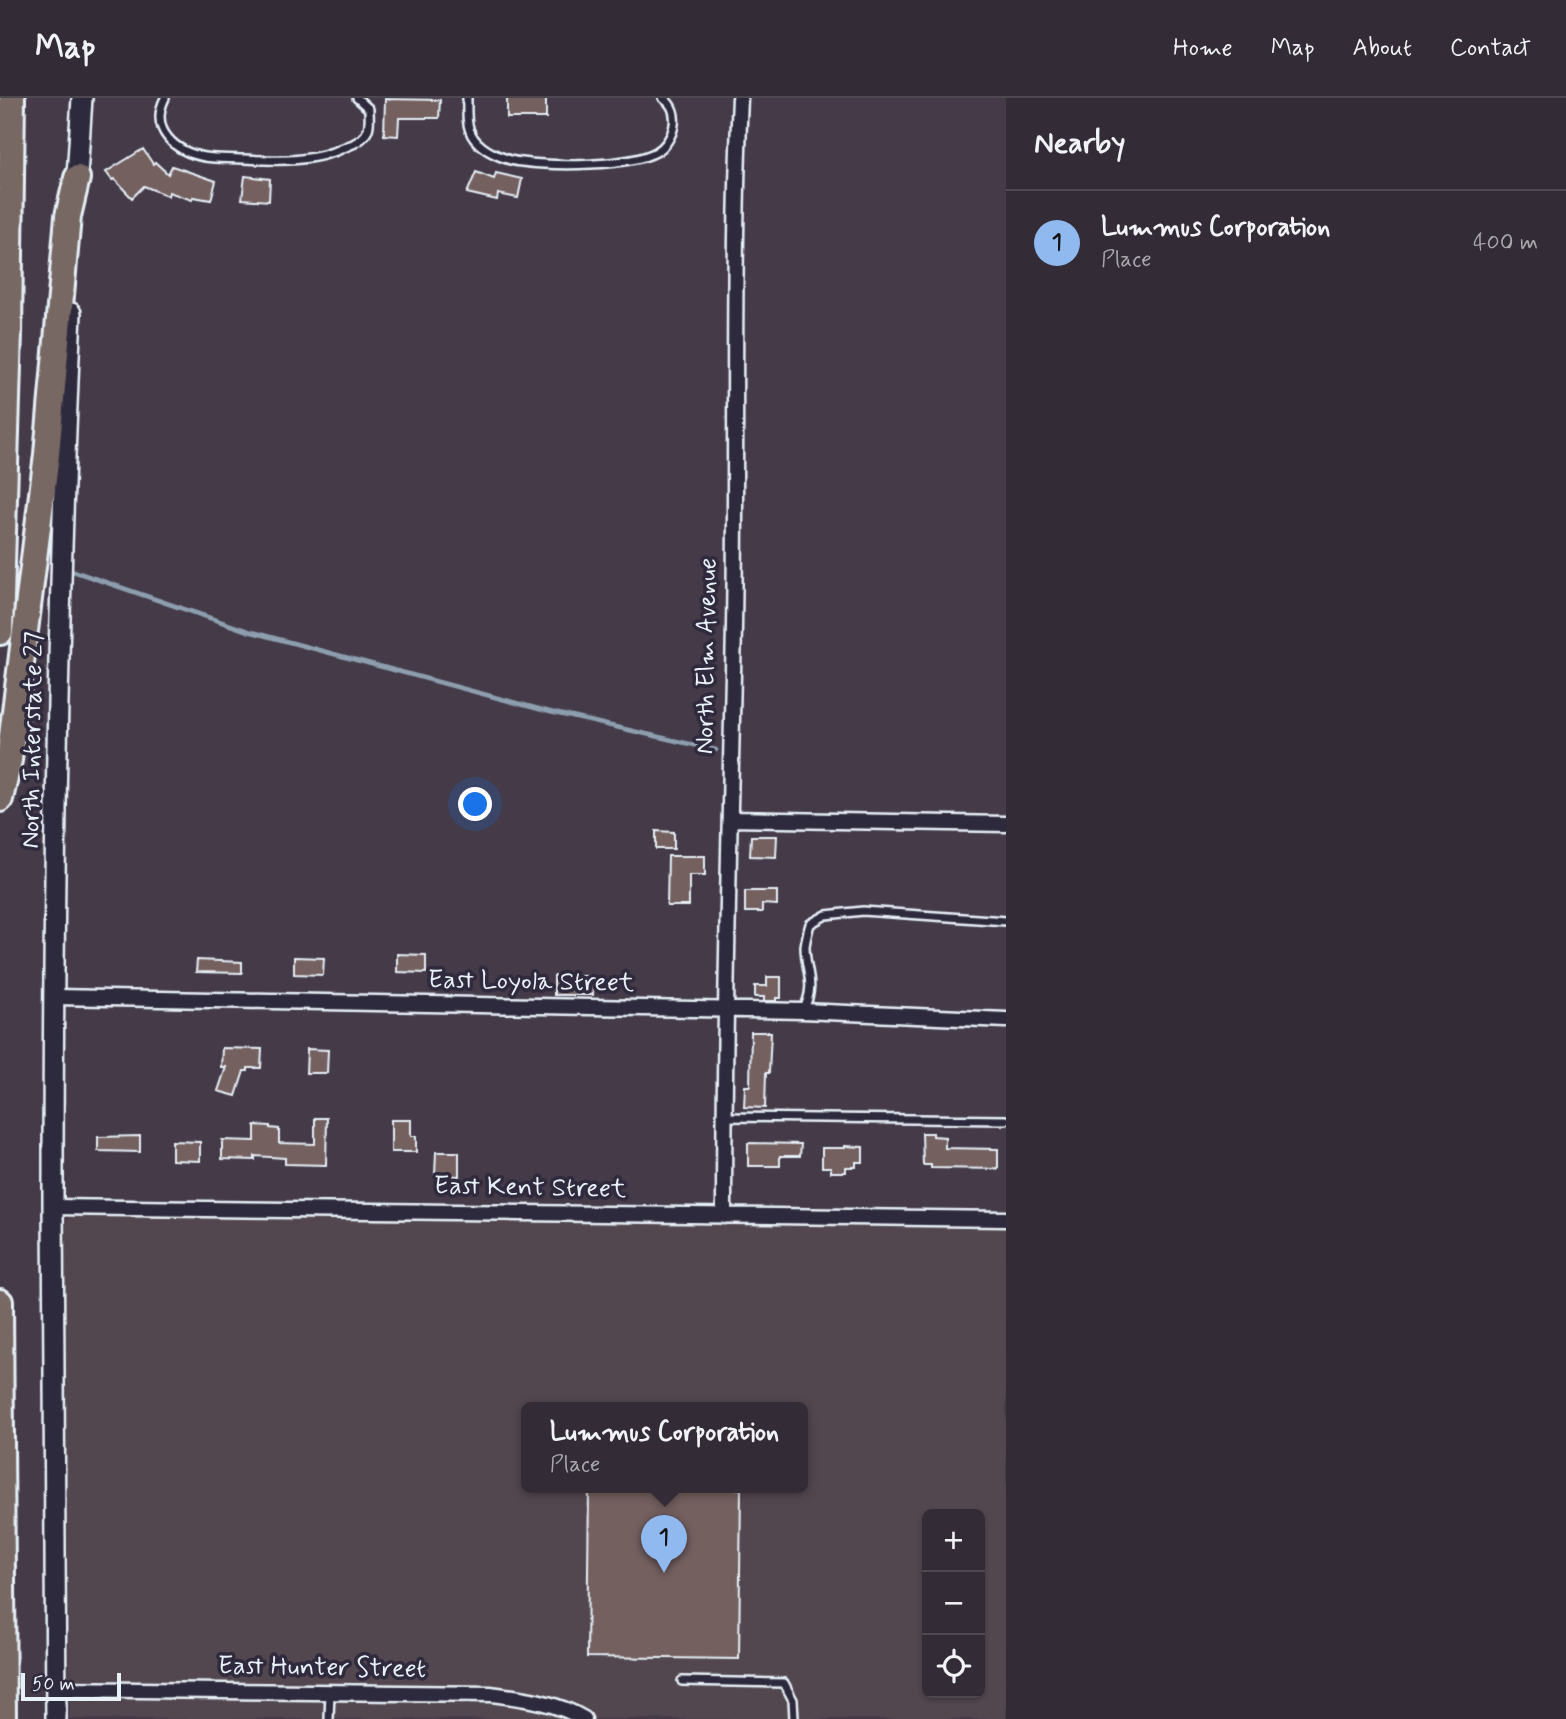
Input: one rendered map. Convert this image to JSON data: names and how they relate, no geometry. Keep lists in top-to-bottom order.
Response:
{
  "streets": {
    "main road": ["North Interstate 27"],
    "street": [
      "North Elm Avenue",
      "East Loyola Street",
      "East Kent Street",
      "East Hunter Street"
    ]
  },
  "crossings": [
    ["North Elm Avenue", "East Loyola Street"],
    ["North Elm Avenue", "East Kent Street"],
    ["North Interstate 27", "East Loyola Street"],
    ["North Interstate 27", "East Kent Street"],
    ["North Interstate 27", "East Hunter Street"]
  ],
  "scale_bar": "50 m",
  "page": {
    "header": "Map",
    "nav": [
      "Home",
      "Map",
      "About",
      "Contact"
    ],
    "heading": "Nearby",
    "list": [
      {
        "mark": "1",
        "name": "Lummus Corporation",
        "note": "Place",
        "value": "400 m"
      }
    ],
    "popup": ["Lummus Corporation", "Place"],
    "map_buttons": ["+", "−"],
    "pins": "1",
    "scale": "50 m"
  }
}
